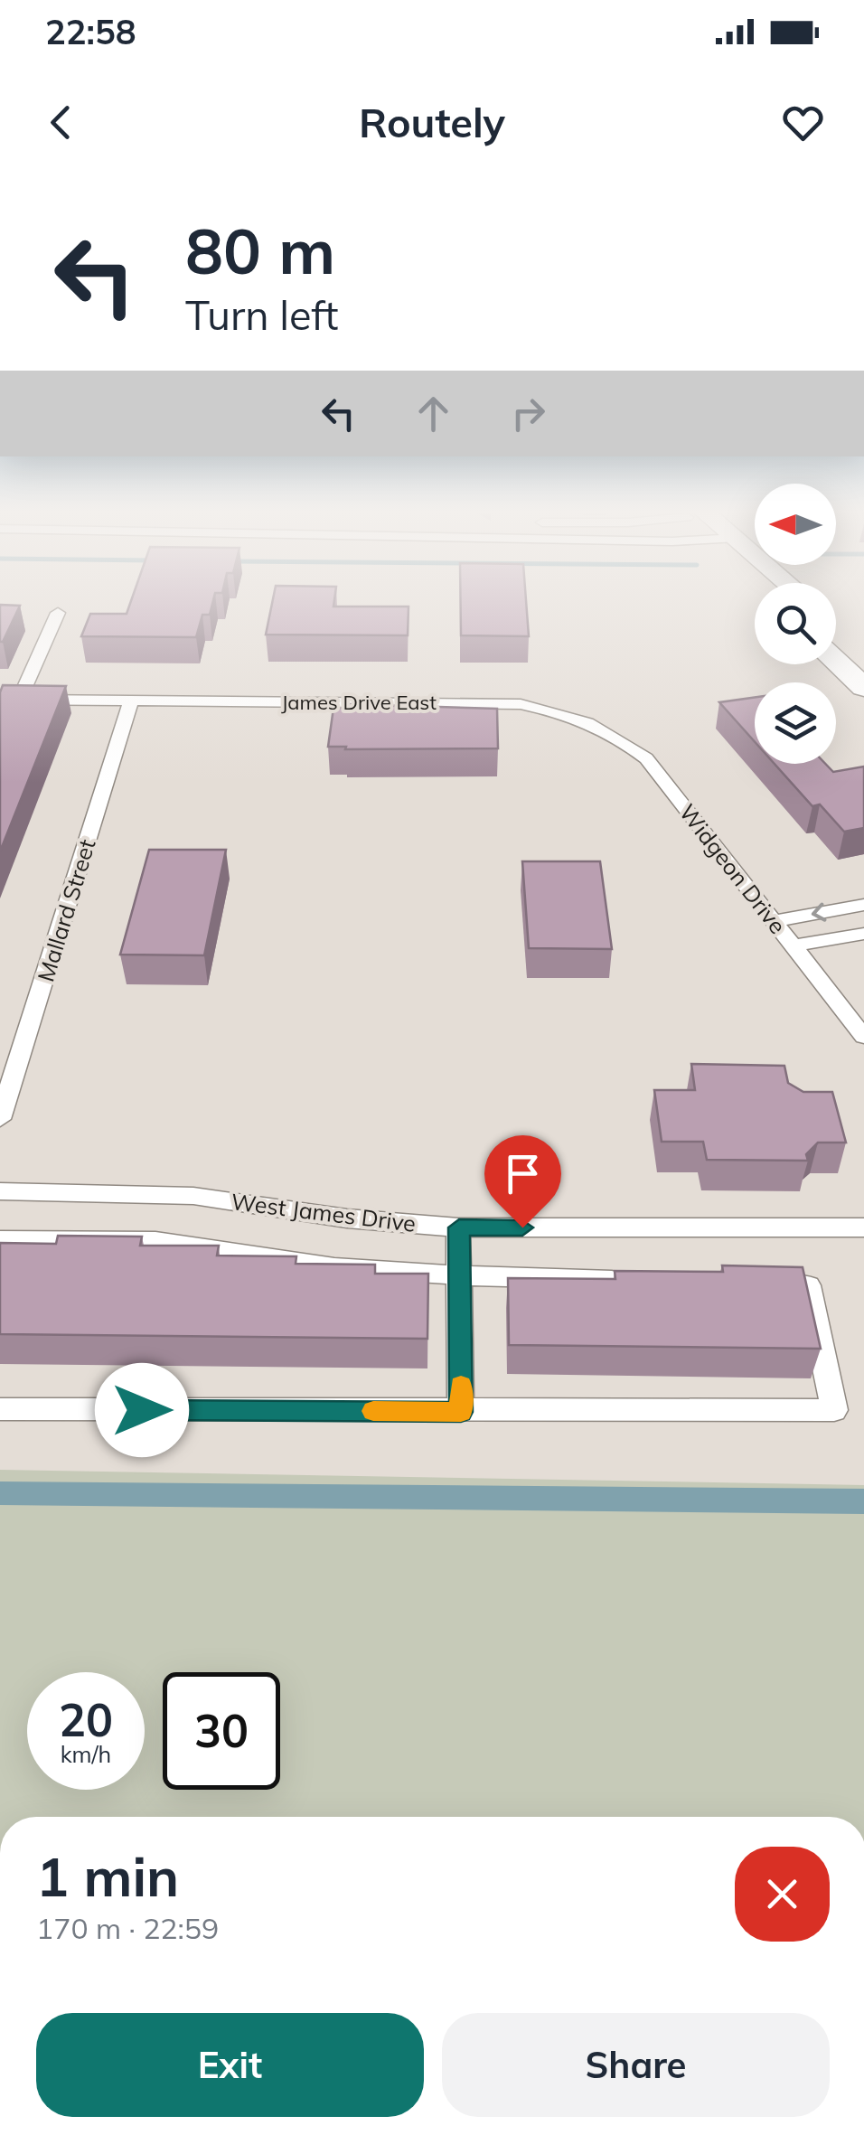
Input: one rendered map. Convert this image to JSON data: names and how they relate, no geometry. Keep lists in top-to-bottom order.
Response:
{
  "streets": {
    "street": [
      "James Drive East",
      "Widgeon Drive",
      "Mallard Street",
      "West James Drive"
    ]
  },
  "crossings": [
    ["James Drive East", "Widgeon Drive"],
    ["James Drive East", "Mallard Street"]
  ],
  "north": "left",
  "page": {
    "status": "22:58",
    "header": "Routely",
    "turn": ["80 m", "Turn left"],
    "speed": "20 km/h",
    "limit": "30",
    "heading": ["1 min", "170 m · 22:59"],
    "buttons": ["Exit", "Share"]
  }
}
